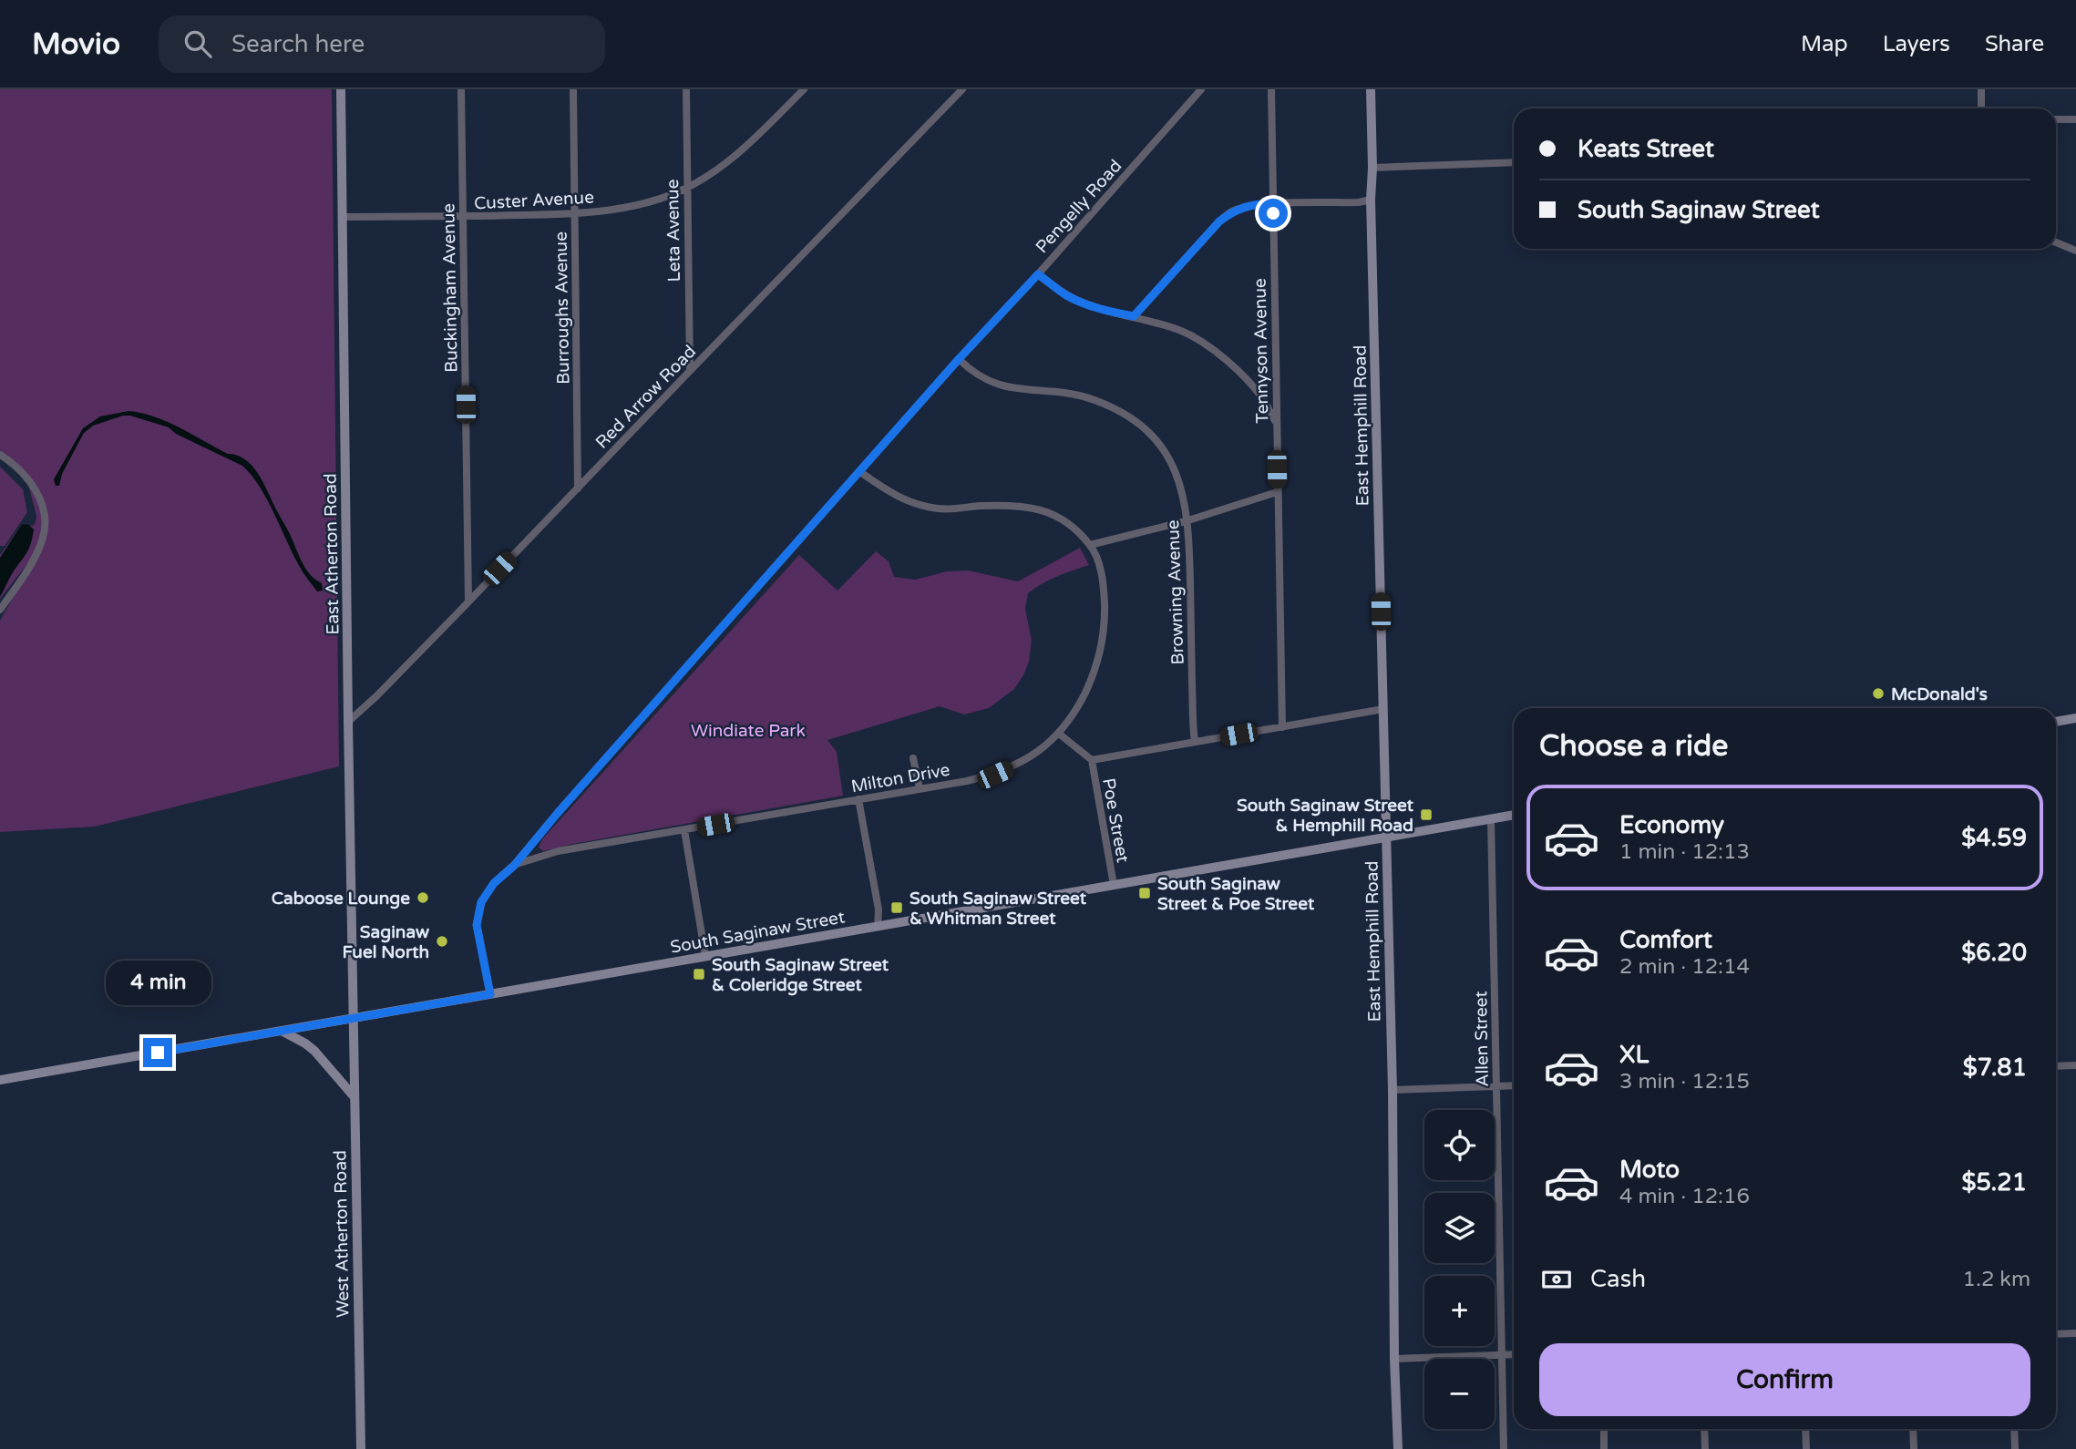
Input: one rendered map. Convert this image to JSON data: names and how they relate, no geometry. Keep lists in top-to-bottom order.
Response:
{
  "streets": {
    "street": [
      "Custer Avenue",
      "Pengelly Road",
      "Leta Avenue",
      "Buckingham Avenue",
      "Burroughs Avenue",
      "Tennyson Avenue",
      "Red Arrow Road",
      "East Hemphill Road",
      "East Atherton Road",
      "Browning Avenue",
      "Milton Drive",
      "Poe Street",
      "South Saginaw Street",
      "Allen Street",
      "West Atherton Road"
    ]
  },
  "crossings": [
    ["Custer Avenue", "Leta Avenue"],
    ["Custer Avenue", "Buckingham Avenue"],
    ["Custer Avenue", "Burroughs Avenue"],
    ["Custer Avenue", "East Atherton Road"],
    ["Pengelly Road", "Browning Avenue"],
    ["Pengelly Road", "Milton Drive"],
    ["Pengelly Road", "South Saginaw Street"],
    ["Leta Avenue", "Red Arrow Road"],
    ["Buckingham Avenue", "Red Arrow Road"],
    ["Burroughs Avenue", "Red Arrow Road"],
    ["Red Arrow Road", "East Atherton Road"],
    ["East Hemphill Road", "South Saginaw Street"],
    ["East Atherton Road", "South Saginaw Street"],
    ["East Atherton Road", "West Atherton Road"],
    ["Poe Street", "South Saginaw Street"],
    ["South Saginaw Street", "Allen Street"],
    ["South Saginaw Street", "West Atherton Road"]
  ],
  "parks": ["Windiate Park"],
  "places": {
    "other": ["McDonald's", "Caboose Lounge", "Saginaw Fuel North"],
    "transit": [
      "South Saginaw Street & Hemphill Road",
      "South Saginaw Street & Poe Street",
      "South Saginaw Street & Whitman Street",
      "South Saginaw Street & Coleridge Street"
    ]
  },
  "page": {
    "header": "Movio",
    "search": "Search here",
    "nav": ["Map", "Layers", "Share"],
    "banner": ["Keats Street", "South Saginaw Street"],
    "heading": "Choose a ride",
    "list": [
      {
        "name": "Economy",
        "note": "1 min · 12:13",
        "value": "$4.59"
      },
      {
        "name": "Comfort",
        "note": "2 min · 12:14",
        "value": "$6.20"
      },
      {
        "name": "XL",
        "note": "3 min · 12:15",
        "value": "$7.81"
      },
      {
        "name": "Moto",
        "note": "4 min · 12:16",
        "value": "$5.21"
      }
    ],
    "bubble": "4 min",
    "map_buttons": ["+", "−"],
    "pay": ["Cash", "1.2 km"],
    "buttons": "Confirm"
  }
}
